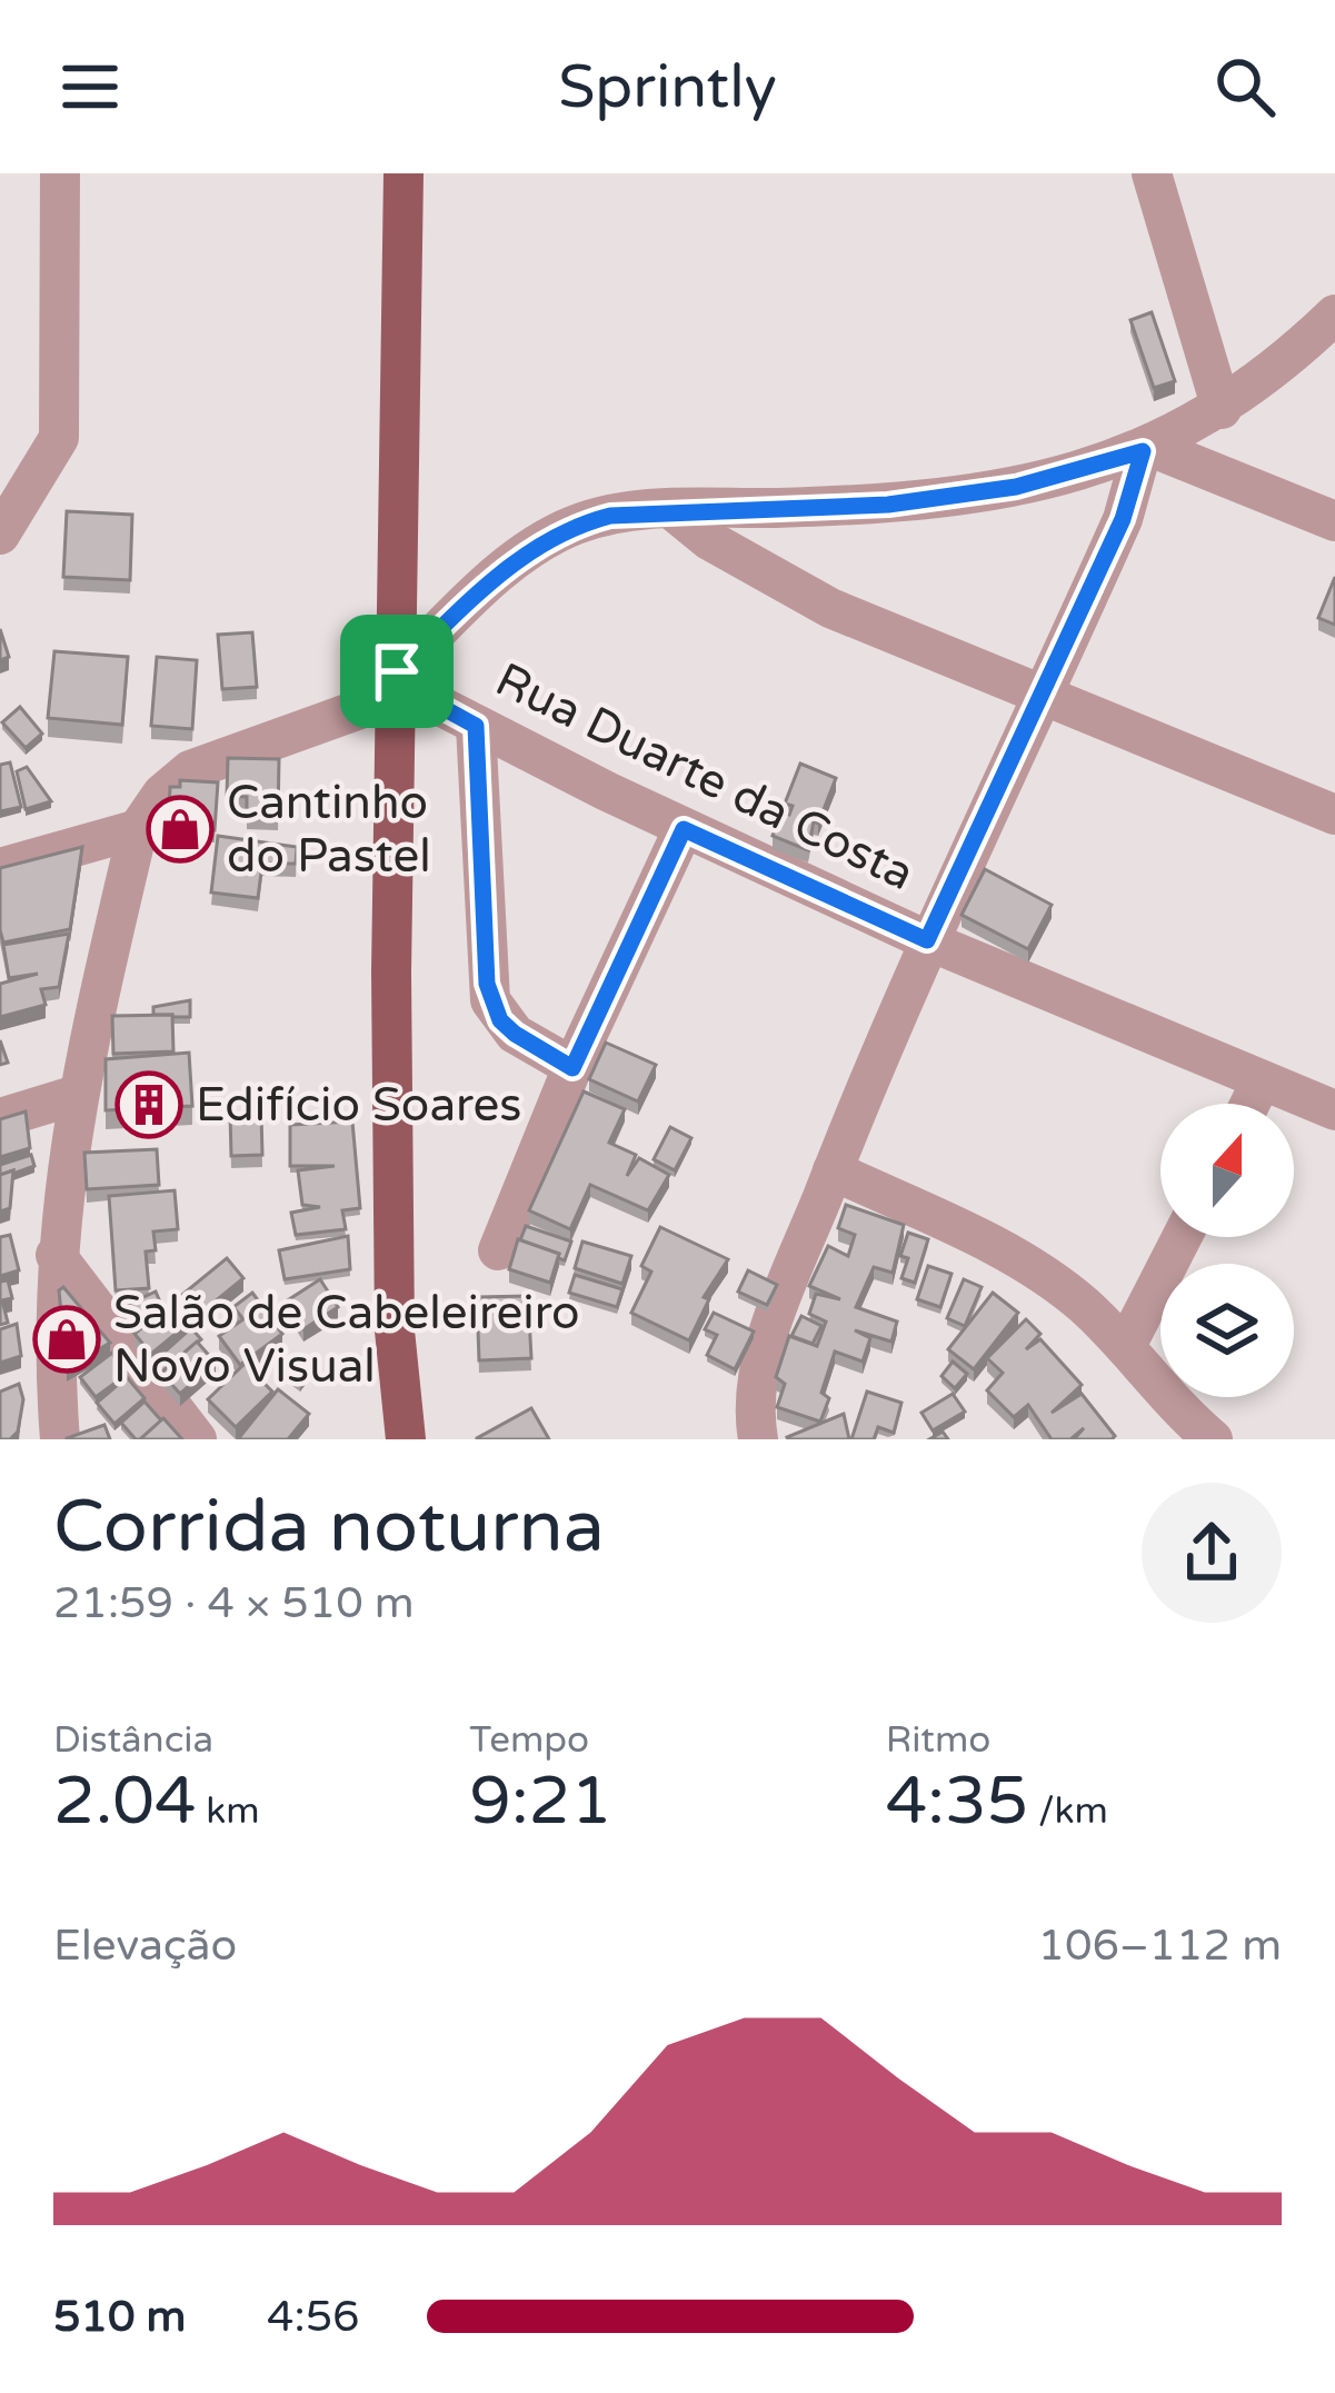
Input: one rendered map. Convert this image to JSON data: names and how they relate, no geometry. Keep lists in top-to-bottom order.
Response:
{
  "streets": {
    "street": ["Rua Duarte da Costa"]
  },
  "places": {
    "shop": ["Cantinho do Pastel", "Salão de Cabeleireiro Novo Visual"],
    "building": ["Edifício Soares"]
  },
  "north": "top",
  "page": {
    "header": "Sprintly",
    "heading": ["Corrida noturna", "21:59 · 4 × 510 m"],
    "stats": [
      ["Distância", "2.04 km"],
      ["Tempo", "9:21"],
      ["Ritmo", "4:35 /km"]
    ],
    "chart": ["Elevação", "106–112 m"],
    "list": [
      {
        "name": "510 m",
        "note": "4:56"
      }
    ]
  }
}
